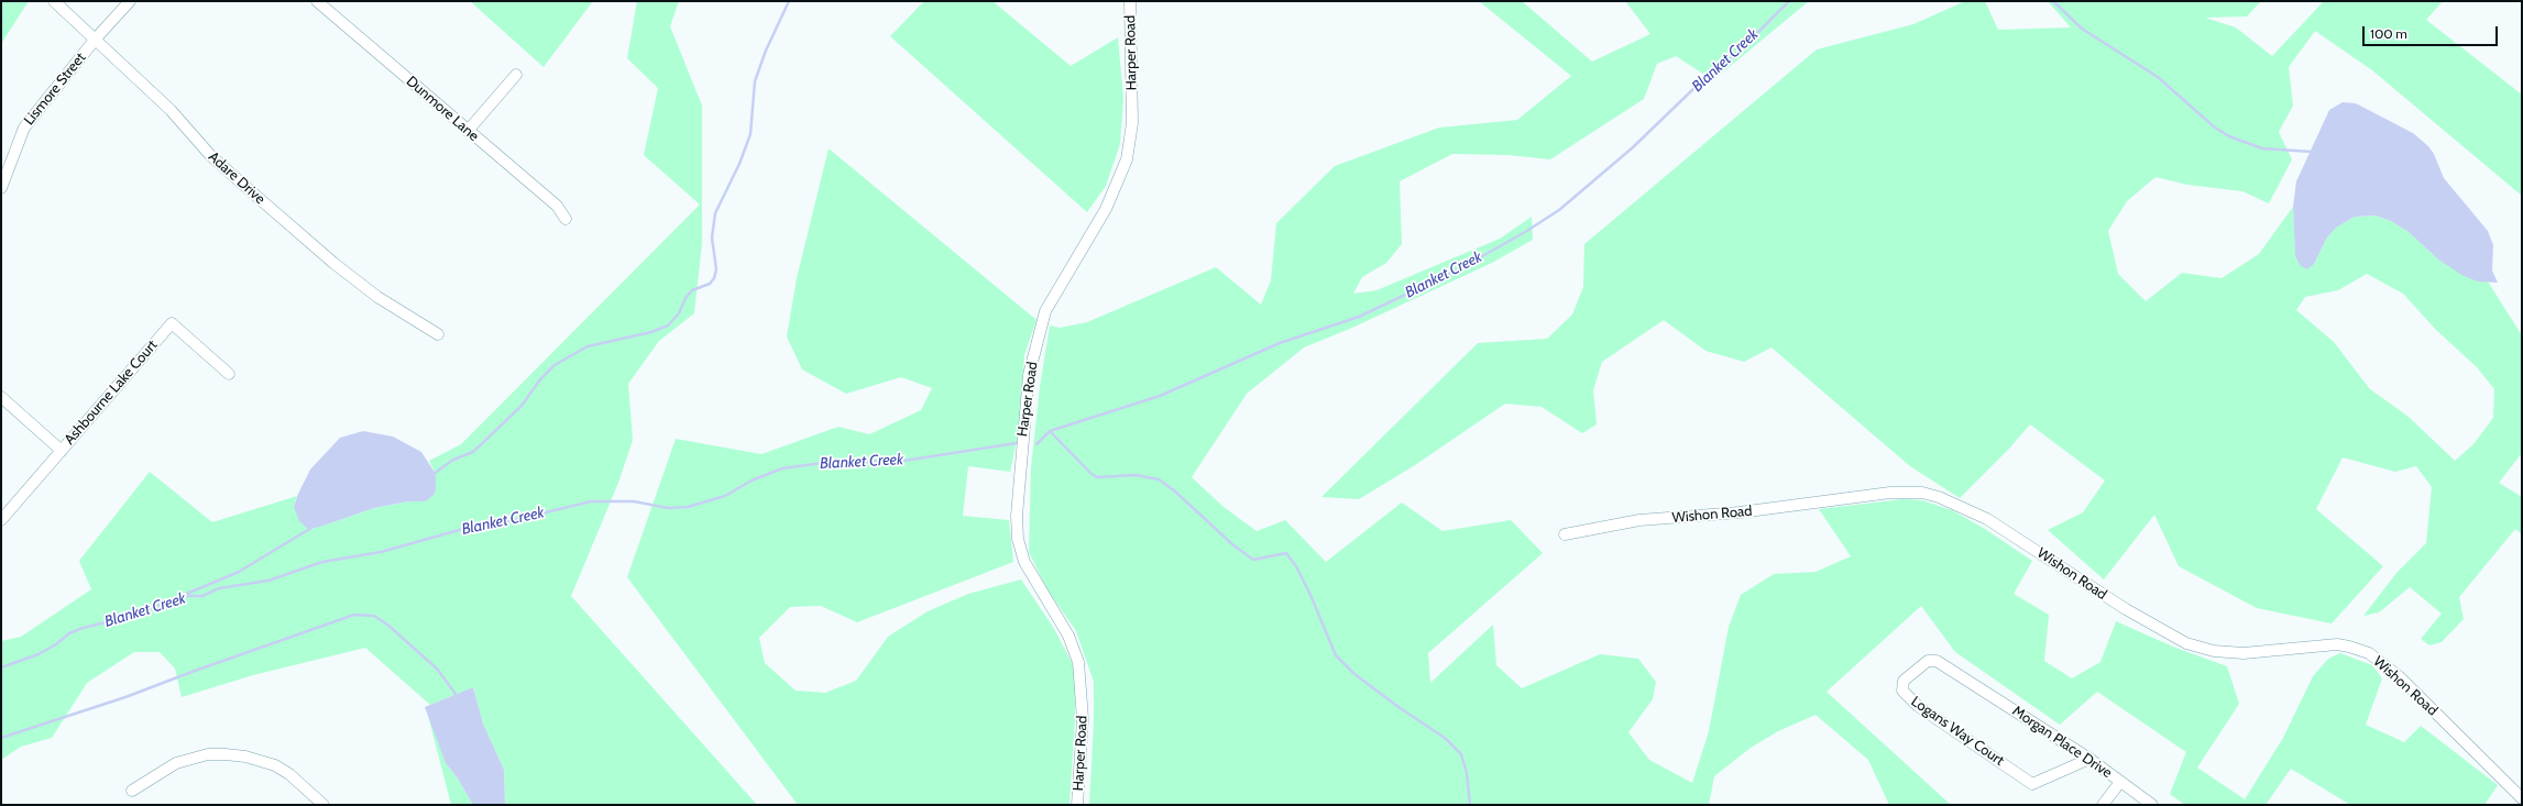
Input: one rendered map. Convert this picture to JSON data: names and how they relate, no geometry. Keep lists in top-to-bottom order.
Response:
{
  "streets": {
    "street": [
      "Harper Road",
      "Lismore Street",
      "Dunmore Lane",
      "Adare Drive",
      "Ashbourne Lake Court",
      "Wishon Road",
      "Logans Way Court",
      "Morgan Place Drive"
    ]
  },
  "crossings": [
    ["Lismore Street", "Adare Drive"],
    ["Logans Way Court", "Morgan Place Drive"]
  ],
  "water": ["Blanket Creek"],
  "scale_bar": "100 m"
}
